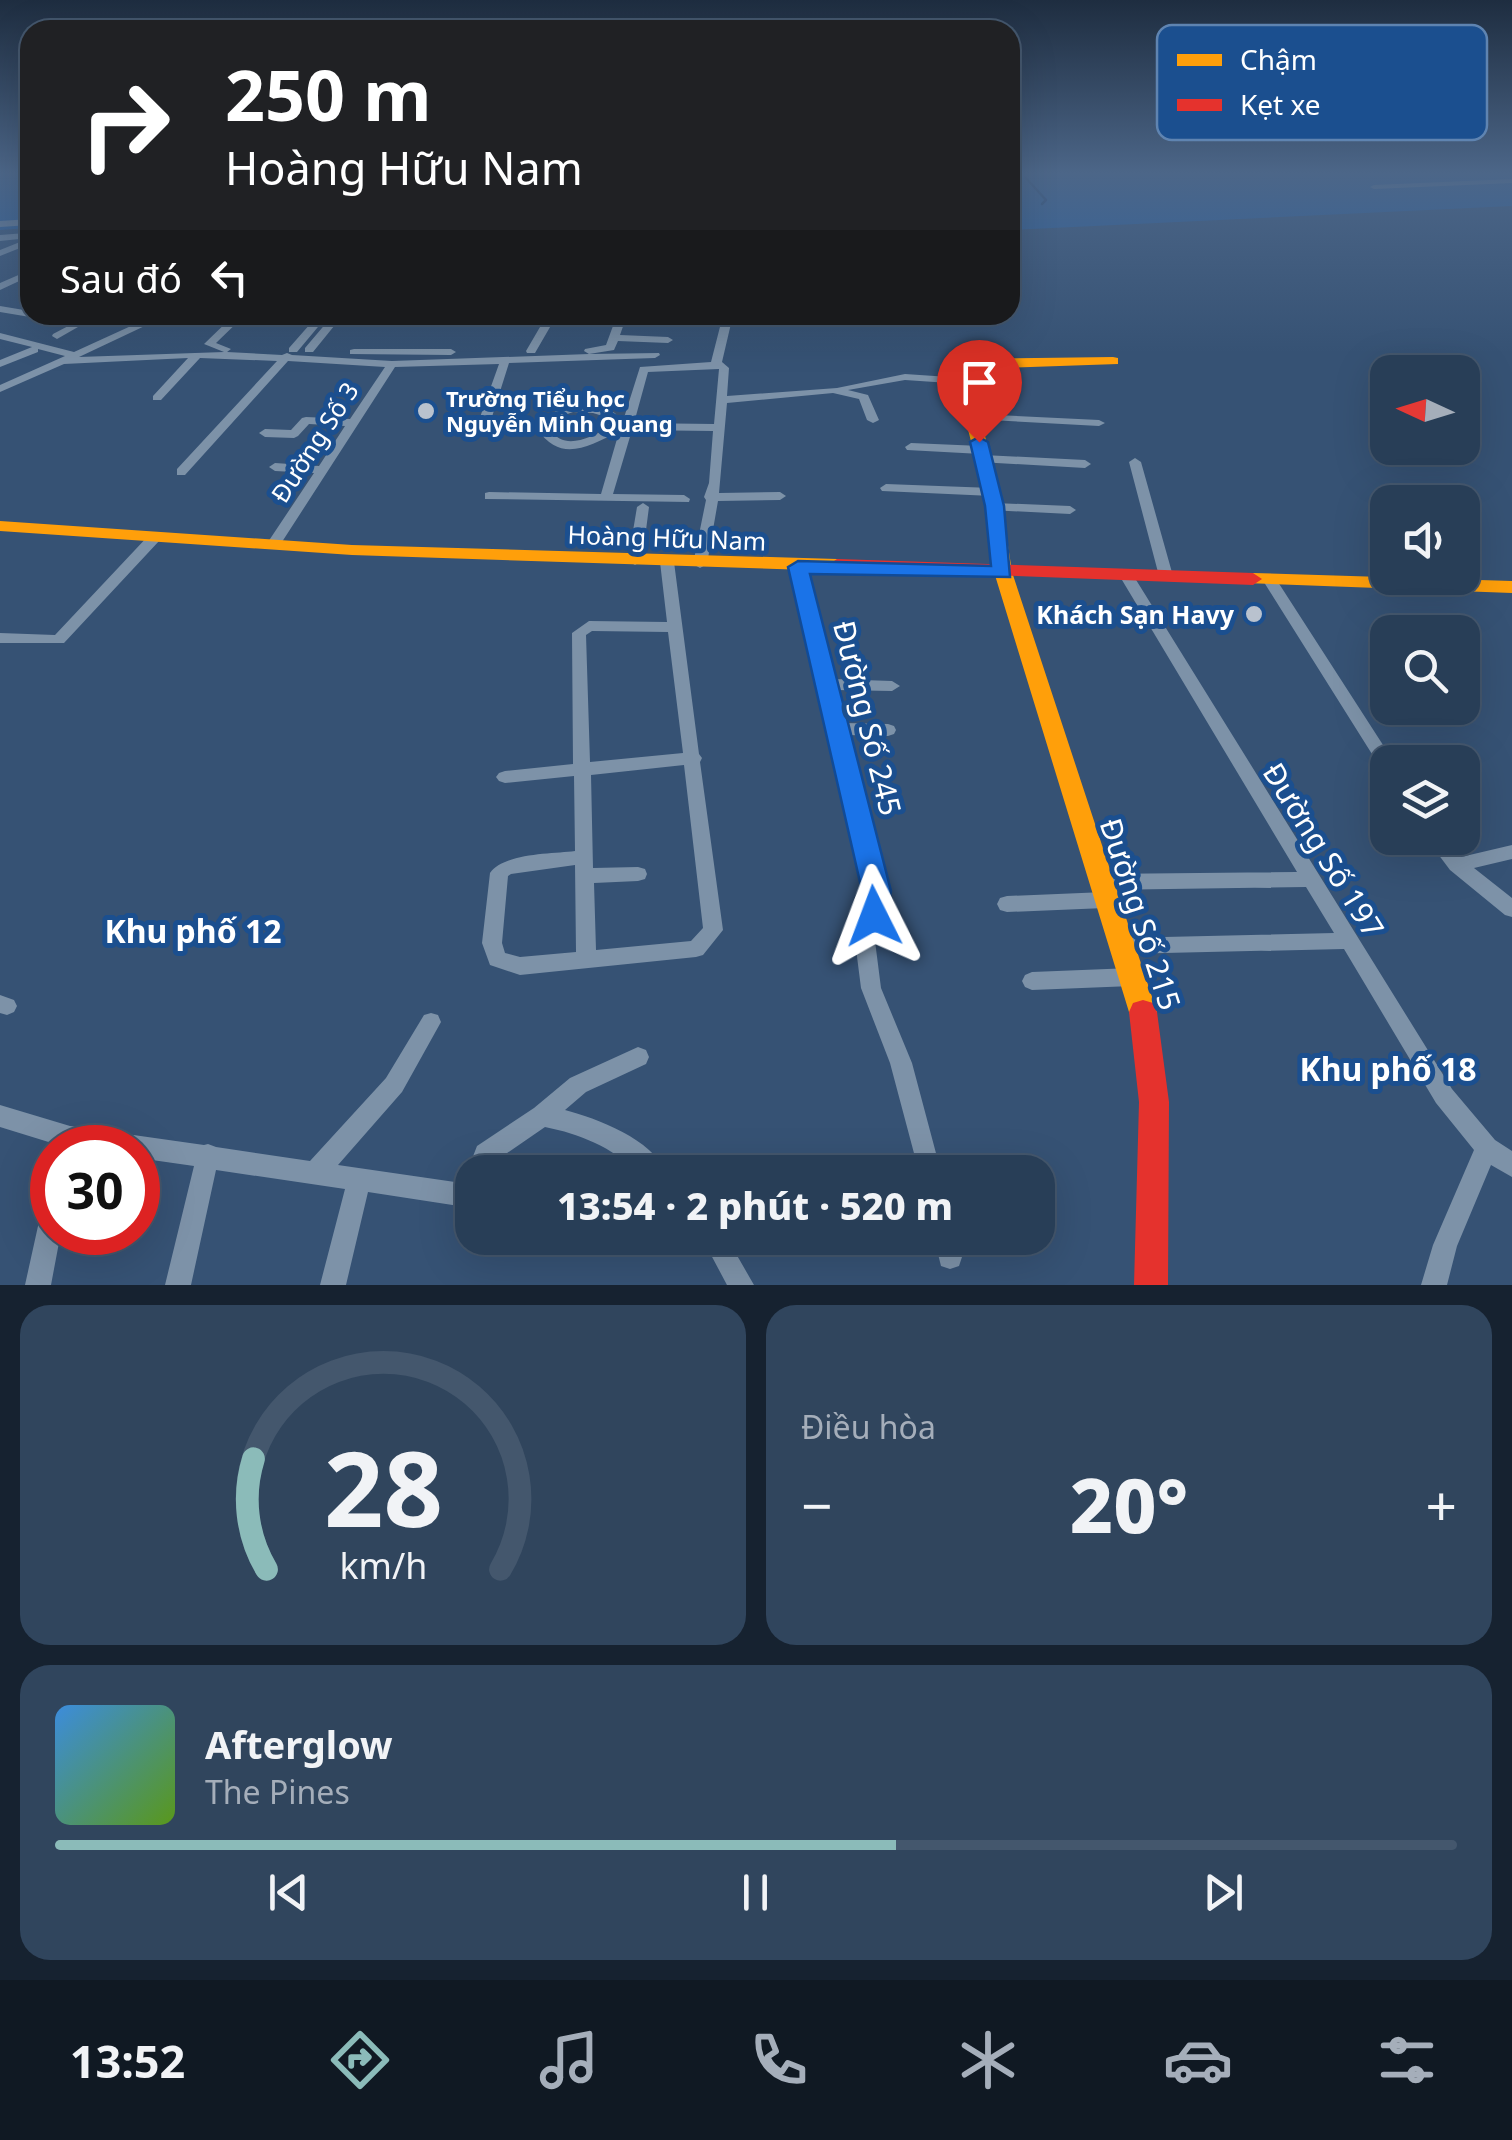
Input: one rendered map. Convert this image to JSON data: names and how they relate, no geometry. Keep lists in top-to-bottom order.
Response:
{
  "streets": {
    "main road": ["Hoàng Hữu Nam", "Đường Số 215"],
    "street": ["Đường Số 3", "Đường Số 245", "Đường Số 197"]
  },
  "crossings": [
    ["Đường Số 3", "Hoàng Hữu Nam"],
    ["Hoàng Hữu Nam", "Đường Số 245"],
    ["Hoàng Hữu Nam", "Đường Số 197"],
    ["Hoàng Hữu Nam", "Đường Số 215"]
  ],
  "districts": ["Khu phố 12", "Khu phố 18"],
  "places": ["Trường Tiểu học Nguyễn Minh Quang", "Khách Sạn Havy"],
  "legend": ["Chậm", "Kẹt xe"],
  "north": "left",
  "page": {
    "turn": ["250 m", "Hoàng Hữu Nam"],
    "then": "Sau đó",
    "limit": "30",
    "trip": "13:54 · 2 phút · 520 m",
    "tile": "Điều hòa",
    "heat": ["−", "20°", "+"],
    "song": ["Afterglow", "The Pines"],
    "tabs": "13:52",
    "gauge": ["28", "km/h"]
  }
}
